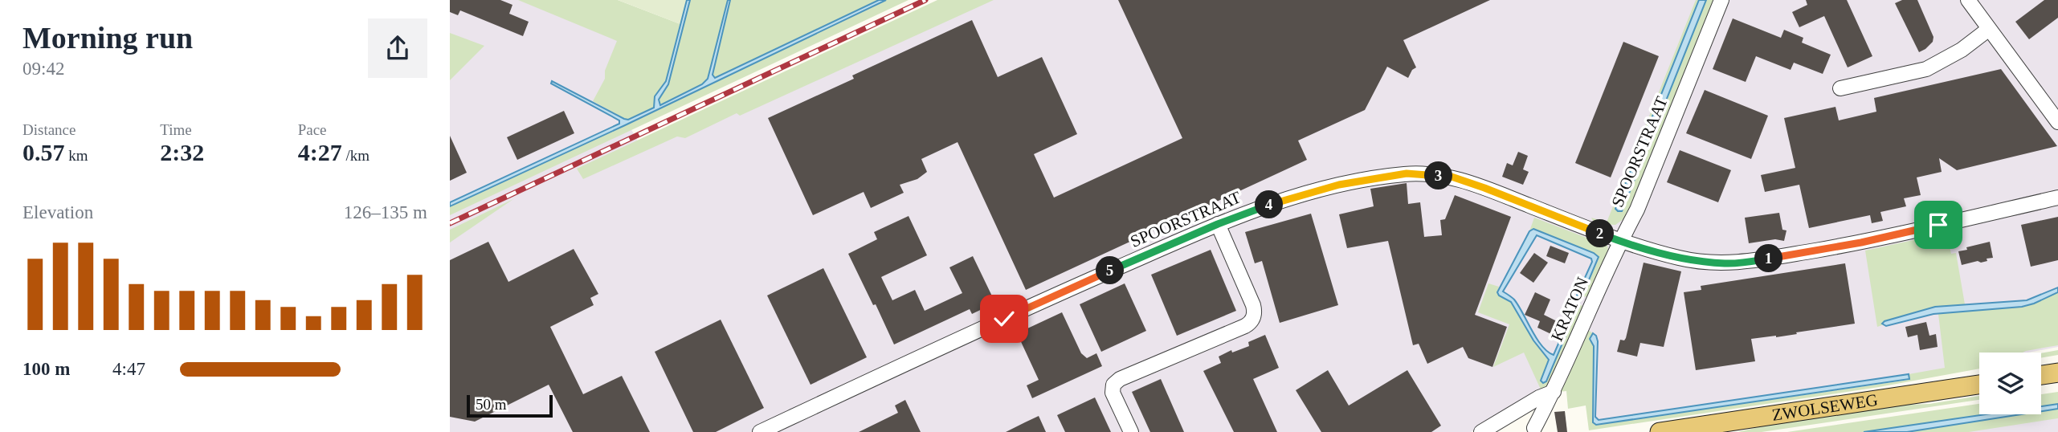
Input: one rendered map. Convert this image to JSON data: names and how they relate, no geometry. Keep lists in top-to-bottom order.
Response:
{
  "streets": {
    "main road": ["ZWOLSEWEG"],
    "street": ["SPOORSTRAAT", "KRATON"]
  },
  "crossings": [
    ["SPOORSTRAAT", "KRATON"]
  ],
  "scale_bar": "50 m",
  "page": {
    "heading": ["Morning run", "09:42"],
    "stats": [
      ["Distance", "0.57 km"],
      ["Time", "2:32"],
      ["Pace", "4:27 /km"]
    ],
    "pins": [
      "3",
      "4",
      "2",
      "1",
      "5"
    ],
    "chart": ["Elevation", "126–135 m"],
    "list": [
      {
        "name": "100 m",
        "note": "4:47"
      }
    ],
    "scale": "50 m"
  }
}
